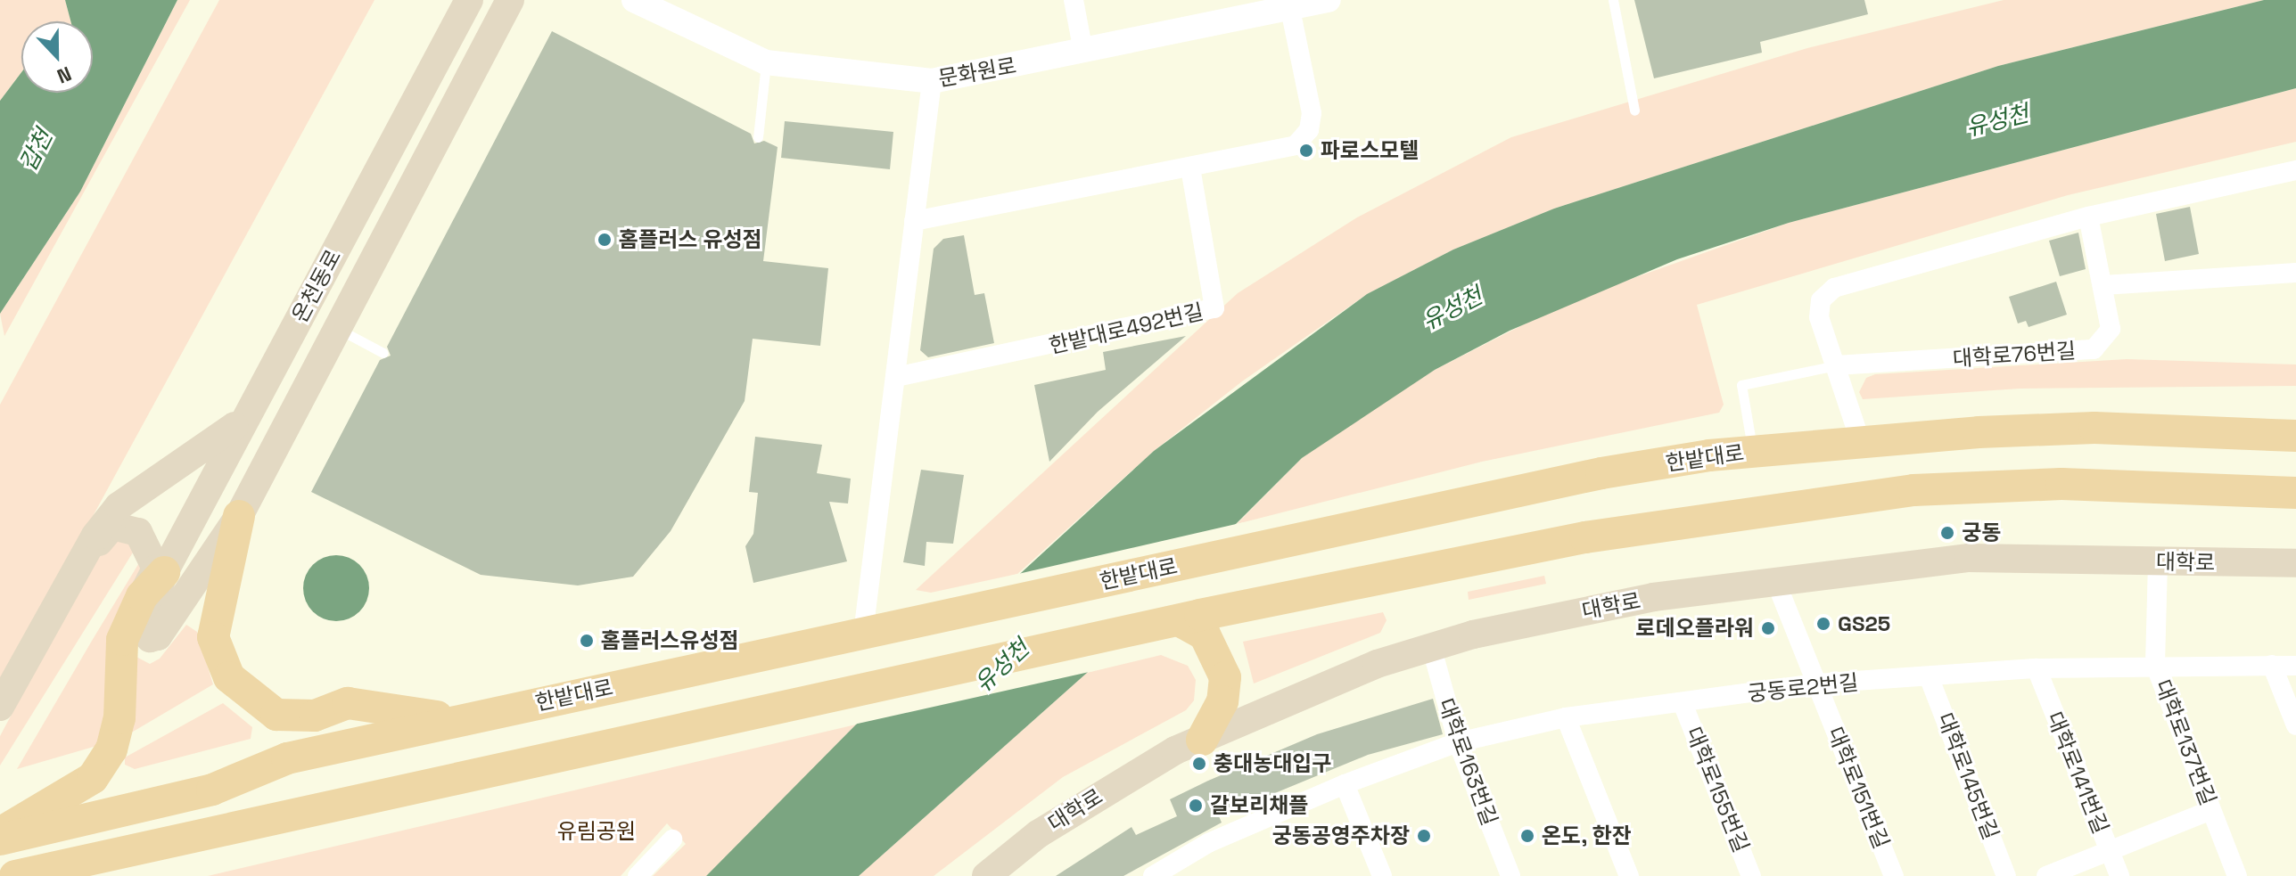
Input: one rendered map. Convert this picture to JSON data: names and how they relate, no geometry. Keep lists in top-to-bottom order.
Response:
{
  "streets": {
    "main road": ["온천동로", "한밭대로", "대학로"],
    "street": [
      "문화원로",
      "한밭대로492번길",
      "대학로76번길",
      "궁동로2번길",
      "대학로137번길",
      "대학로163번길",
      "대학로141번길",
      "대학로145번길",
      "대학로151번길",
      "대학로155번길"
    ]
  },
  "crossings": [
    ["대학로", "대학로137번길"],
    ["대학로", "대학로163번길"],
    ["대학로", "대학로151번길"],
    ["궁동로2번길", "대학로137번길"],
    ["궁동로2번길", "대학로163번길"],
    ["궁동로2번길", "대학로141번길"],
    ["궁동로2번길", "대학로145번길"],
    ["궁동로2번길", "대학로151번길"],
    ["궁동로2번길", "대학로155번길"]
  ],
  "water": ["유성천", "갑천"],
  "parks": ["유림공원"],
  "places": [
    "파로스모텔",
    "홈플러스 유성점",
    "궁동",
    "GS25",
    "로데오플라워",
    "홈플러스유성점",
    "충대농대입구",
    "갈보리채플",
    "궁동공영주차장",
    "온도, 한잔"
  ],
  "north": "bottom"
}
